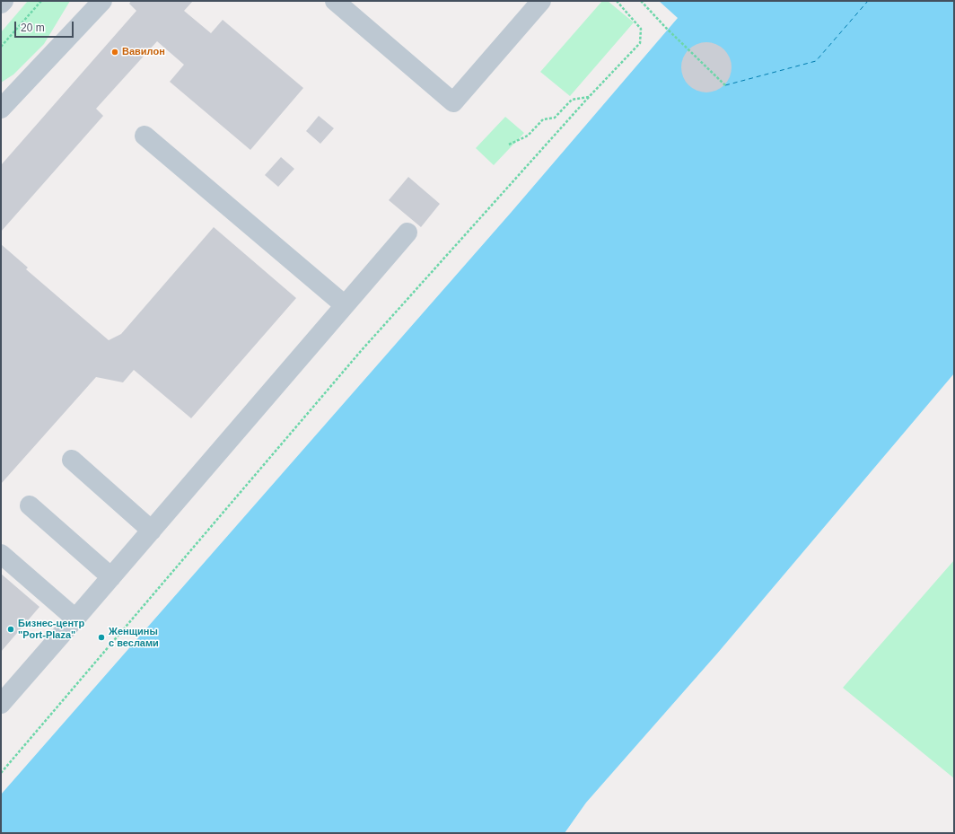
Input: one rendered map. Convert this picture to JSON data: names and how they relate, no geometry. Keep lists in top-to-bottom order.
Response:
{
  "places": ["Вавилон", "Бизнес-центр \"Port-Plaza\"", "Женщины с веслами"],
  "scale_bar": "20 m"
}
